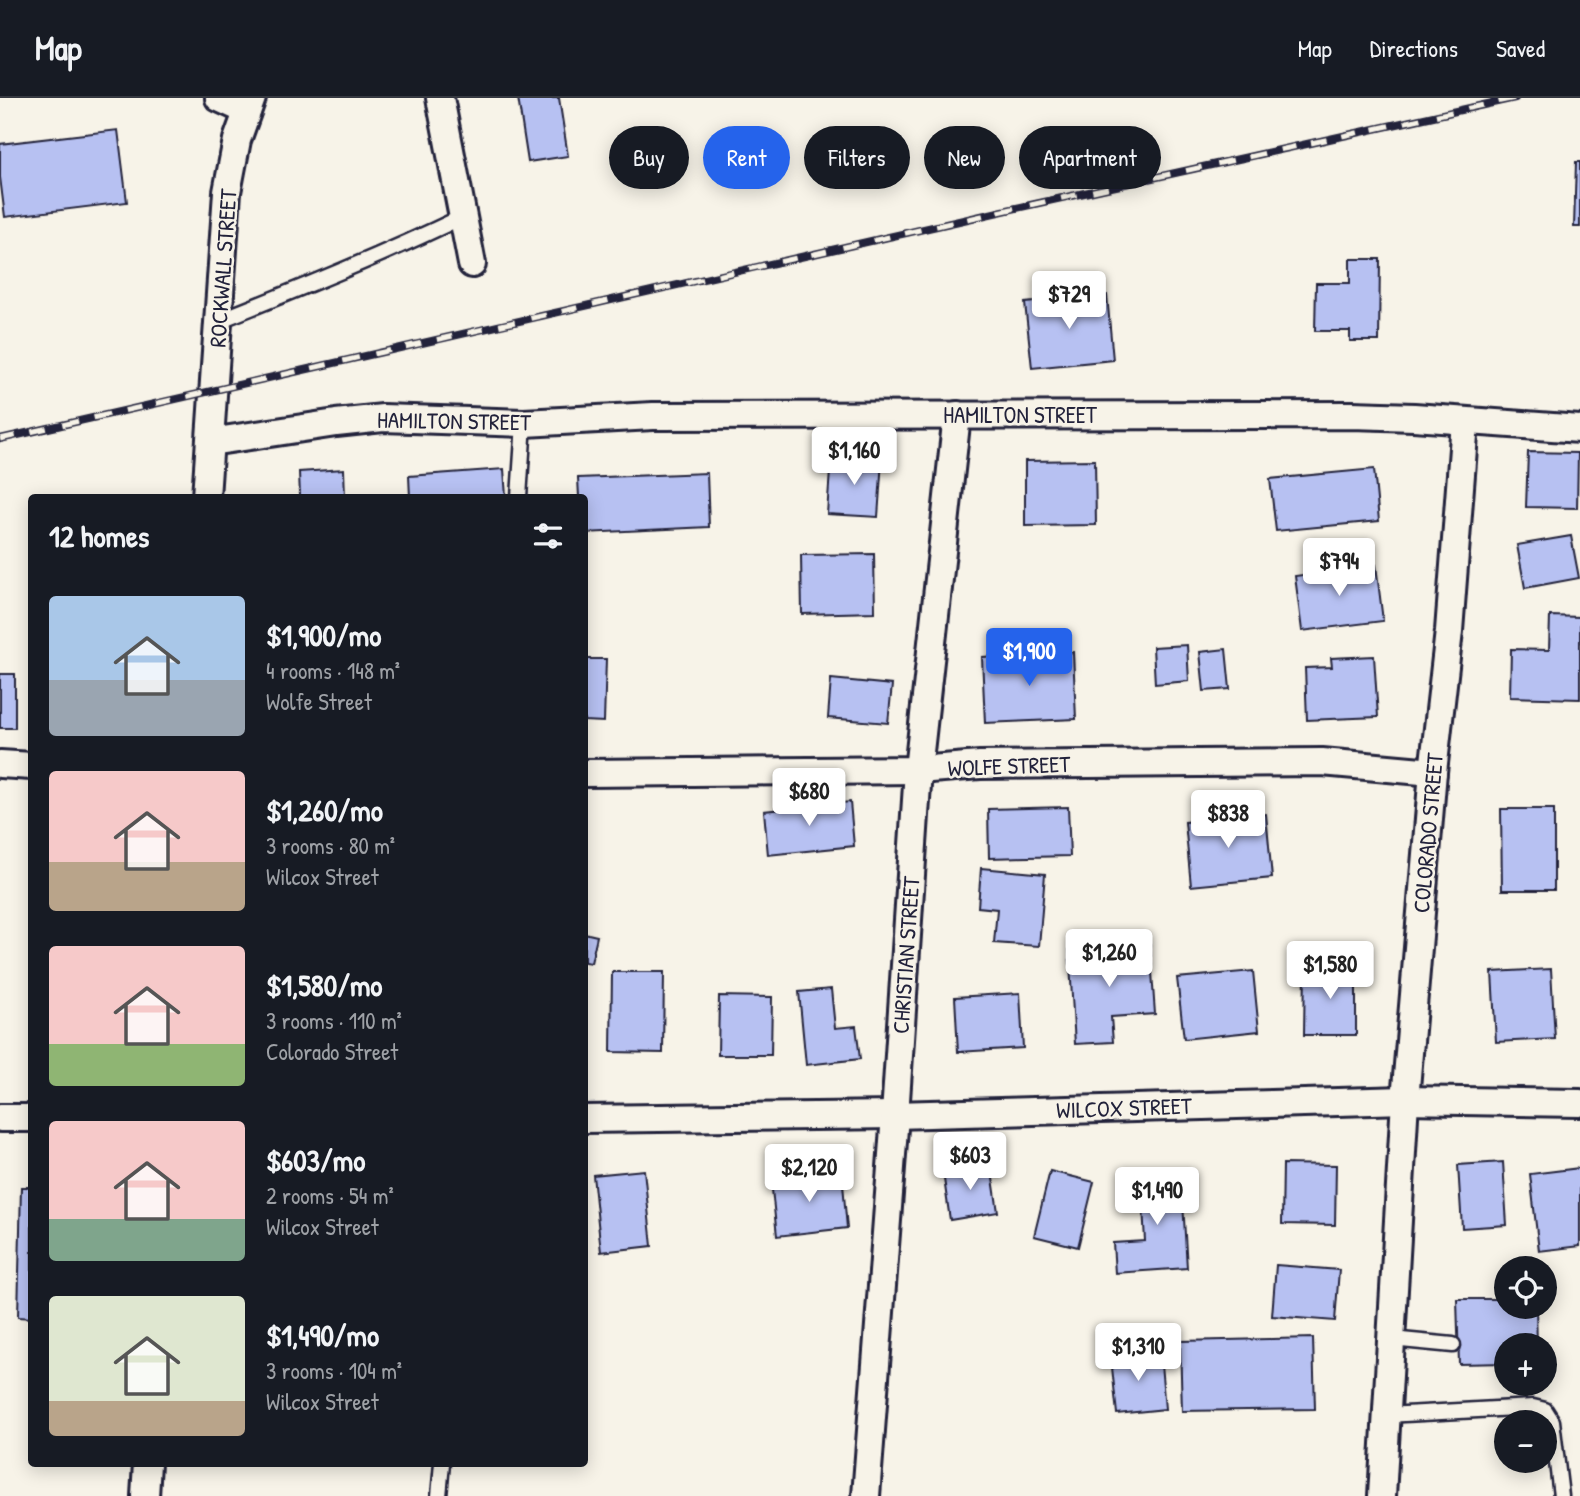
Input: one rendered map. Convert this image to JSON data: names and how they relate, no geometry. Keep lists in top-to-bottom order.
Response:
{
  "streets": {
    "street": [
      "ROCKWALL STREET",
      "HAMILTON STREET",
      "WOLFE STREET",
      "COLORADO STREET",
      "CHRISTIAN STREET",
      "WILCOX STREET"
    ]
  },
  "crossings": [
    ["ROCKWALL STREET", "HAMILTON STREET"],
    ["HAMILTON STREET", "COLORADO STREET"],
    ["HAMILTON STREET", "CHRISTIAN STREET"],
    ["WOLFE STREET", "COLORADO STREET"],
    ["WOLFE STREET", "CHRISTIAN STREET"],
    ["COLORADO STREET", "WILCOX STREET"],
    ["CHRISTIAN STREET", "WILCOX STREET"]
  ],
  "page": {
    "header": "Map",
    "nav": ["Map", "Directions", "Saved"],
    "chip": [
      "Buy",
      "Rent",
      "Filters",
      "New",
      "Apartment"
    ],
    "price": [
      "$729",
      "$1,160",
      "$794",
      "$1,900",
      "$680",
      "$838",
      "$1,260",
      "$1,580",
      "$603",
      "$2,120",
      "$1,490",
      "$1,310"
    ],
    "heading": "12 homes",
    "list": [
      {
        "name": "$1,900/mo",
        "note": "4 rooms · 148 m² · Wolfe Street"
      },
      {
        "name": "$1,260/mo",
        "note": "3 rooms · 80 m² · Wilcox Street"
      },
      {
        "name": "$1,580/mo",
        "note": "3 rooms · 110 m² · Colorado Street"
      },
      {
        "name": "$603/mo",
        "note": "2 rooms · 54 m² · Wilcox Street"
      },
      {
        "name": "$1,490/mo",
        "note": "3 rooms · 104 m² · Wilcox Street"
      }
    ],
    "map_buttons": ["+", "−"]
  }
}
